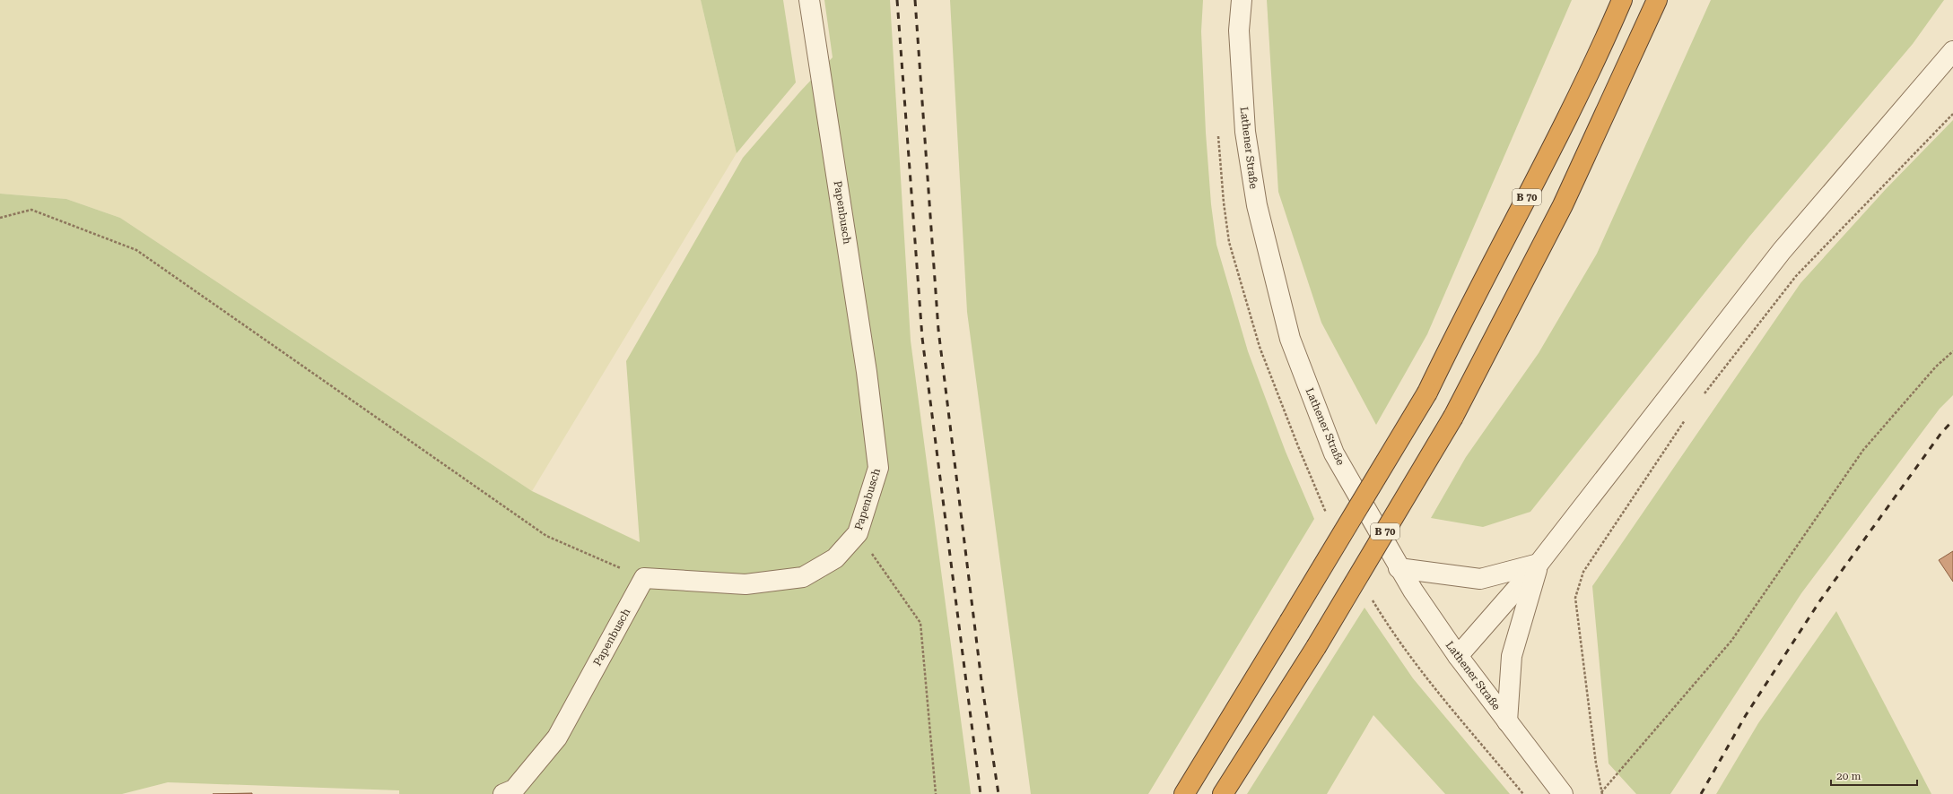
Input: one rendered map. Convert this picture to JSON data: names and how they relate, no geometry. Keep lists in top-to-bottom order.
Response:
{
  "streets": {
    "highway": ["B 70"],
    "street": ["Lathener Straße", "Papenbusch"]
  },
  "scale_bar": "20 m"
}
